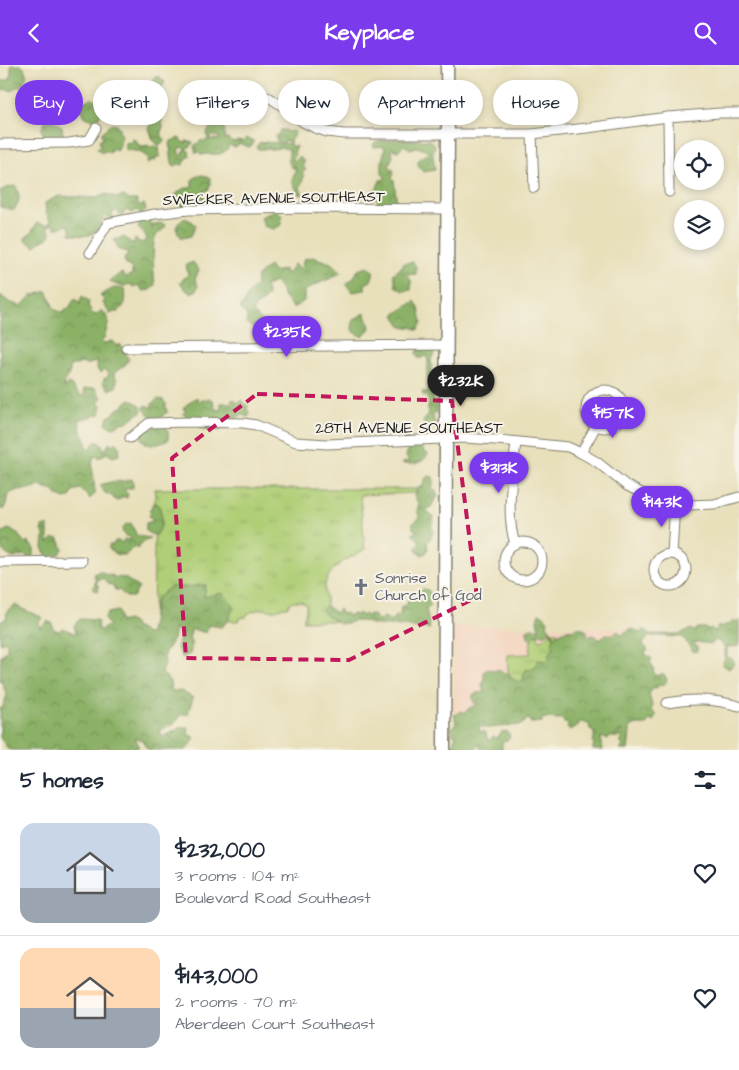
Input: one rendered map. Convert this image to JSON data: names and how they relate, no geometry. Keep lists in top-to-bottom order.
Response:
{
  "streets": {
    "street": ["SWECKER AVENUE SOUTHEAST", "28TH AVENUE SOUTHEAST"]
  },
  "places": {
    "church": ["Sonrise Church of God"]
  },
  "page": {
    "header": "Keyplace",
    "chip": [
      "Buy",
      "Rent",
      "Filters",
      "New",
      "Apartment",
      "House"
    ],
    "price": [
      "$235K",
      "$232K",
      "$157K",
      "$313K",
      "$143K"
    ],
    "heading": "5 homes",
    "list": [
      {
        "name": "$232,000",
        "note": "3 rooms · 104 m² · Boulevard Road Southeast"
      },
      {
        "name": "$143,000",
        "note": "2 rooms · 70 m² · Aberdeen Court Southeast"
      }
    ]
  }
}
